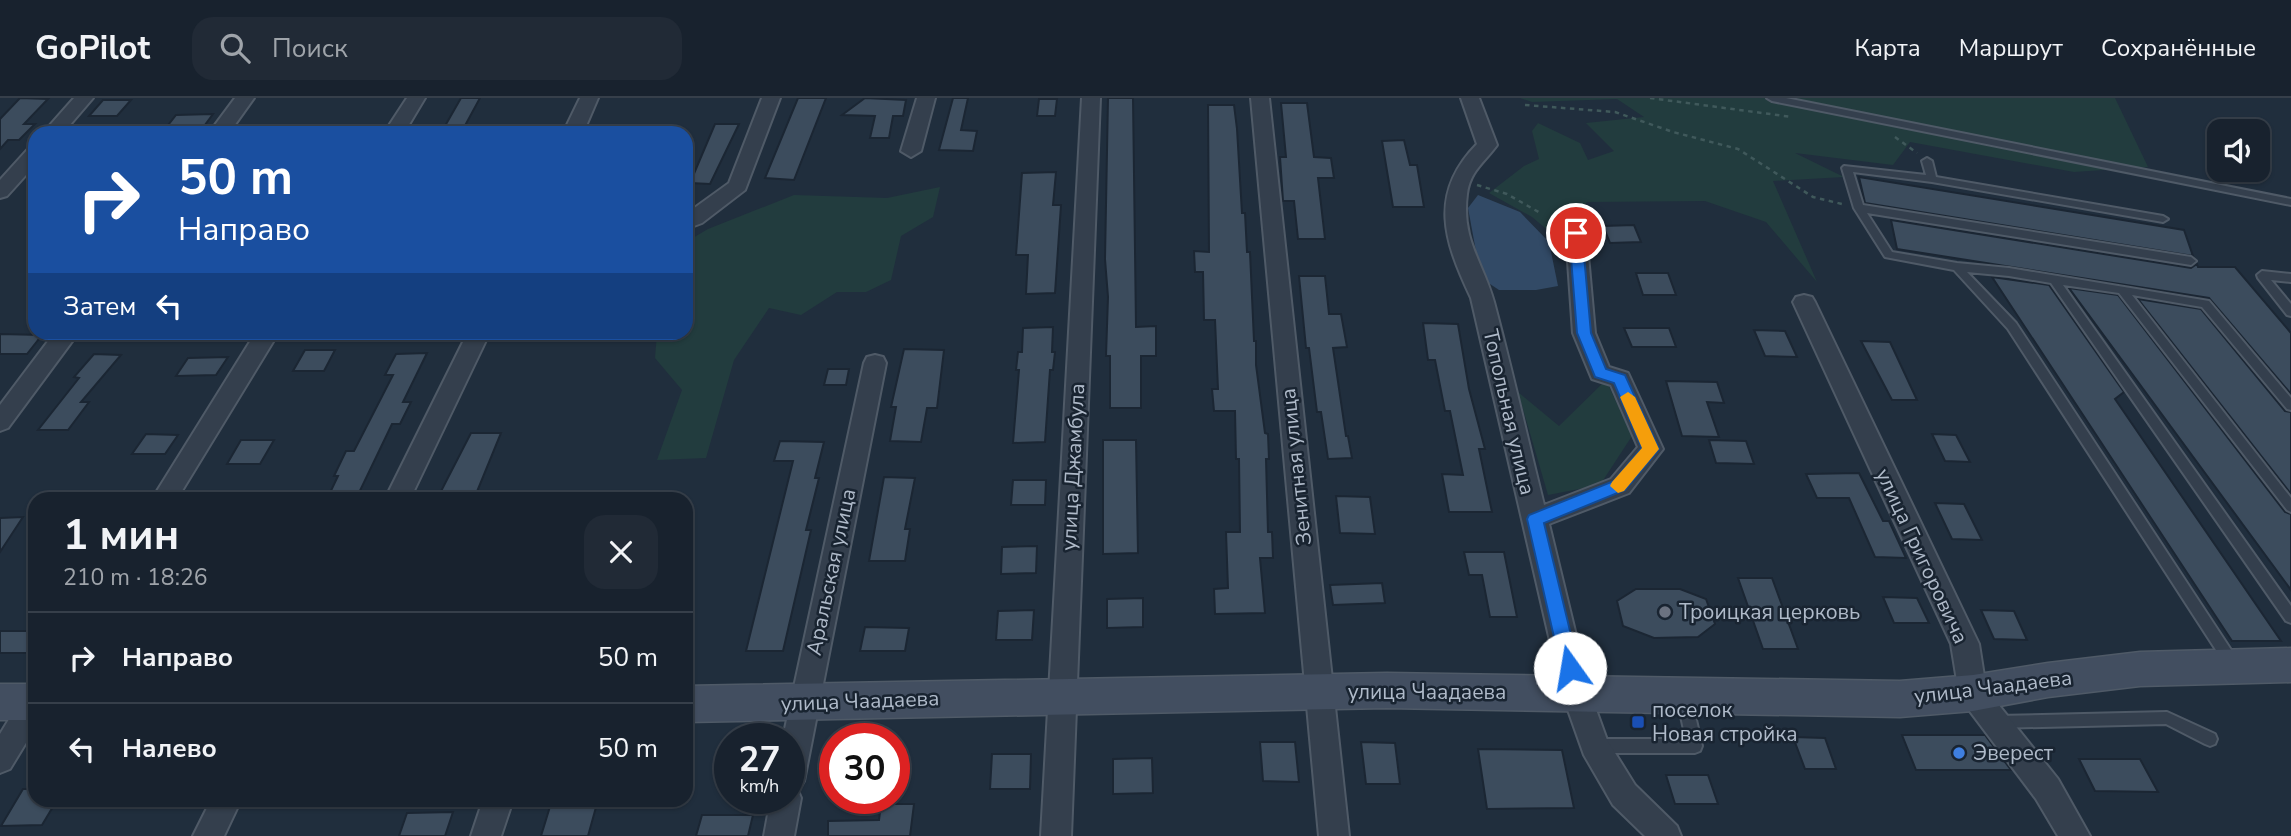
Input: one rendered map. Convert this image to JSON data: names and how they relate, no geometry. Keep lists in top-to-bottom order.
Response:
{
  "streets": {
    "street": [
      "Топольная улица",
      "улица Джамбула",
      "Зенитная улица",
      "улица Григоровича",
      "Аральская улица",
      "улица Чаадаева"
    ]
  },
  "crossings": [
    ["Топольная улица", "улица Чаадаева"],
    ["улица Джамбула", "улица Чаадаева"],
    ["Зенитная улица", "улица Чаадаева"],
    ["улица Григоровича", "улица Чаадаева"],
    ["Аральская улица", "улица Чаадаева"]
  ],
  "places": {
    "other": ["Троицкая церковь", "Эверест"],
    "transit": ["поселок Новая стройка"]
  },
  "page": {
    "header": "GoPilot",
    "search": "Поиск",
    "nav": ["Карта", "Маршрут", "Сохранённые"],
    "turn": ["50 m", "Направо"],
    "then": "Затем",
    "heading": ["1 мин", "210 m · 18:26"],
    "list": [
      {
        "name": "Направо",
        "value": "50 m"
      },
      {
        "name": "Налево",
        "value": "50 m"
      }
    ],
    "speed": "27 km/h",
    "limit": "30"
  }
}
